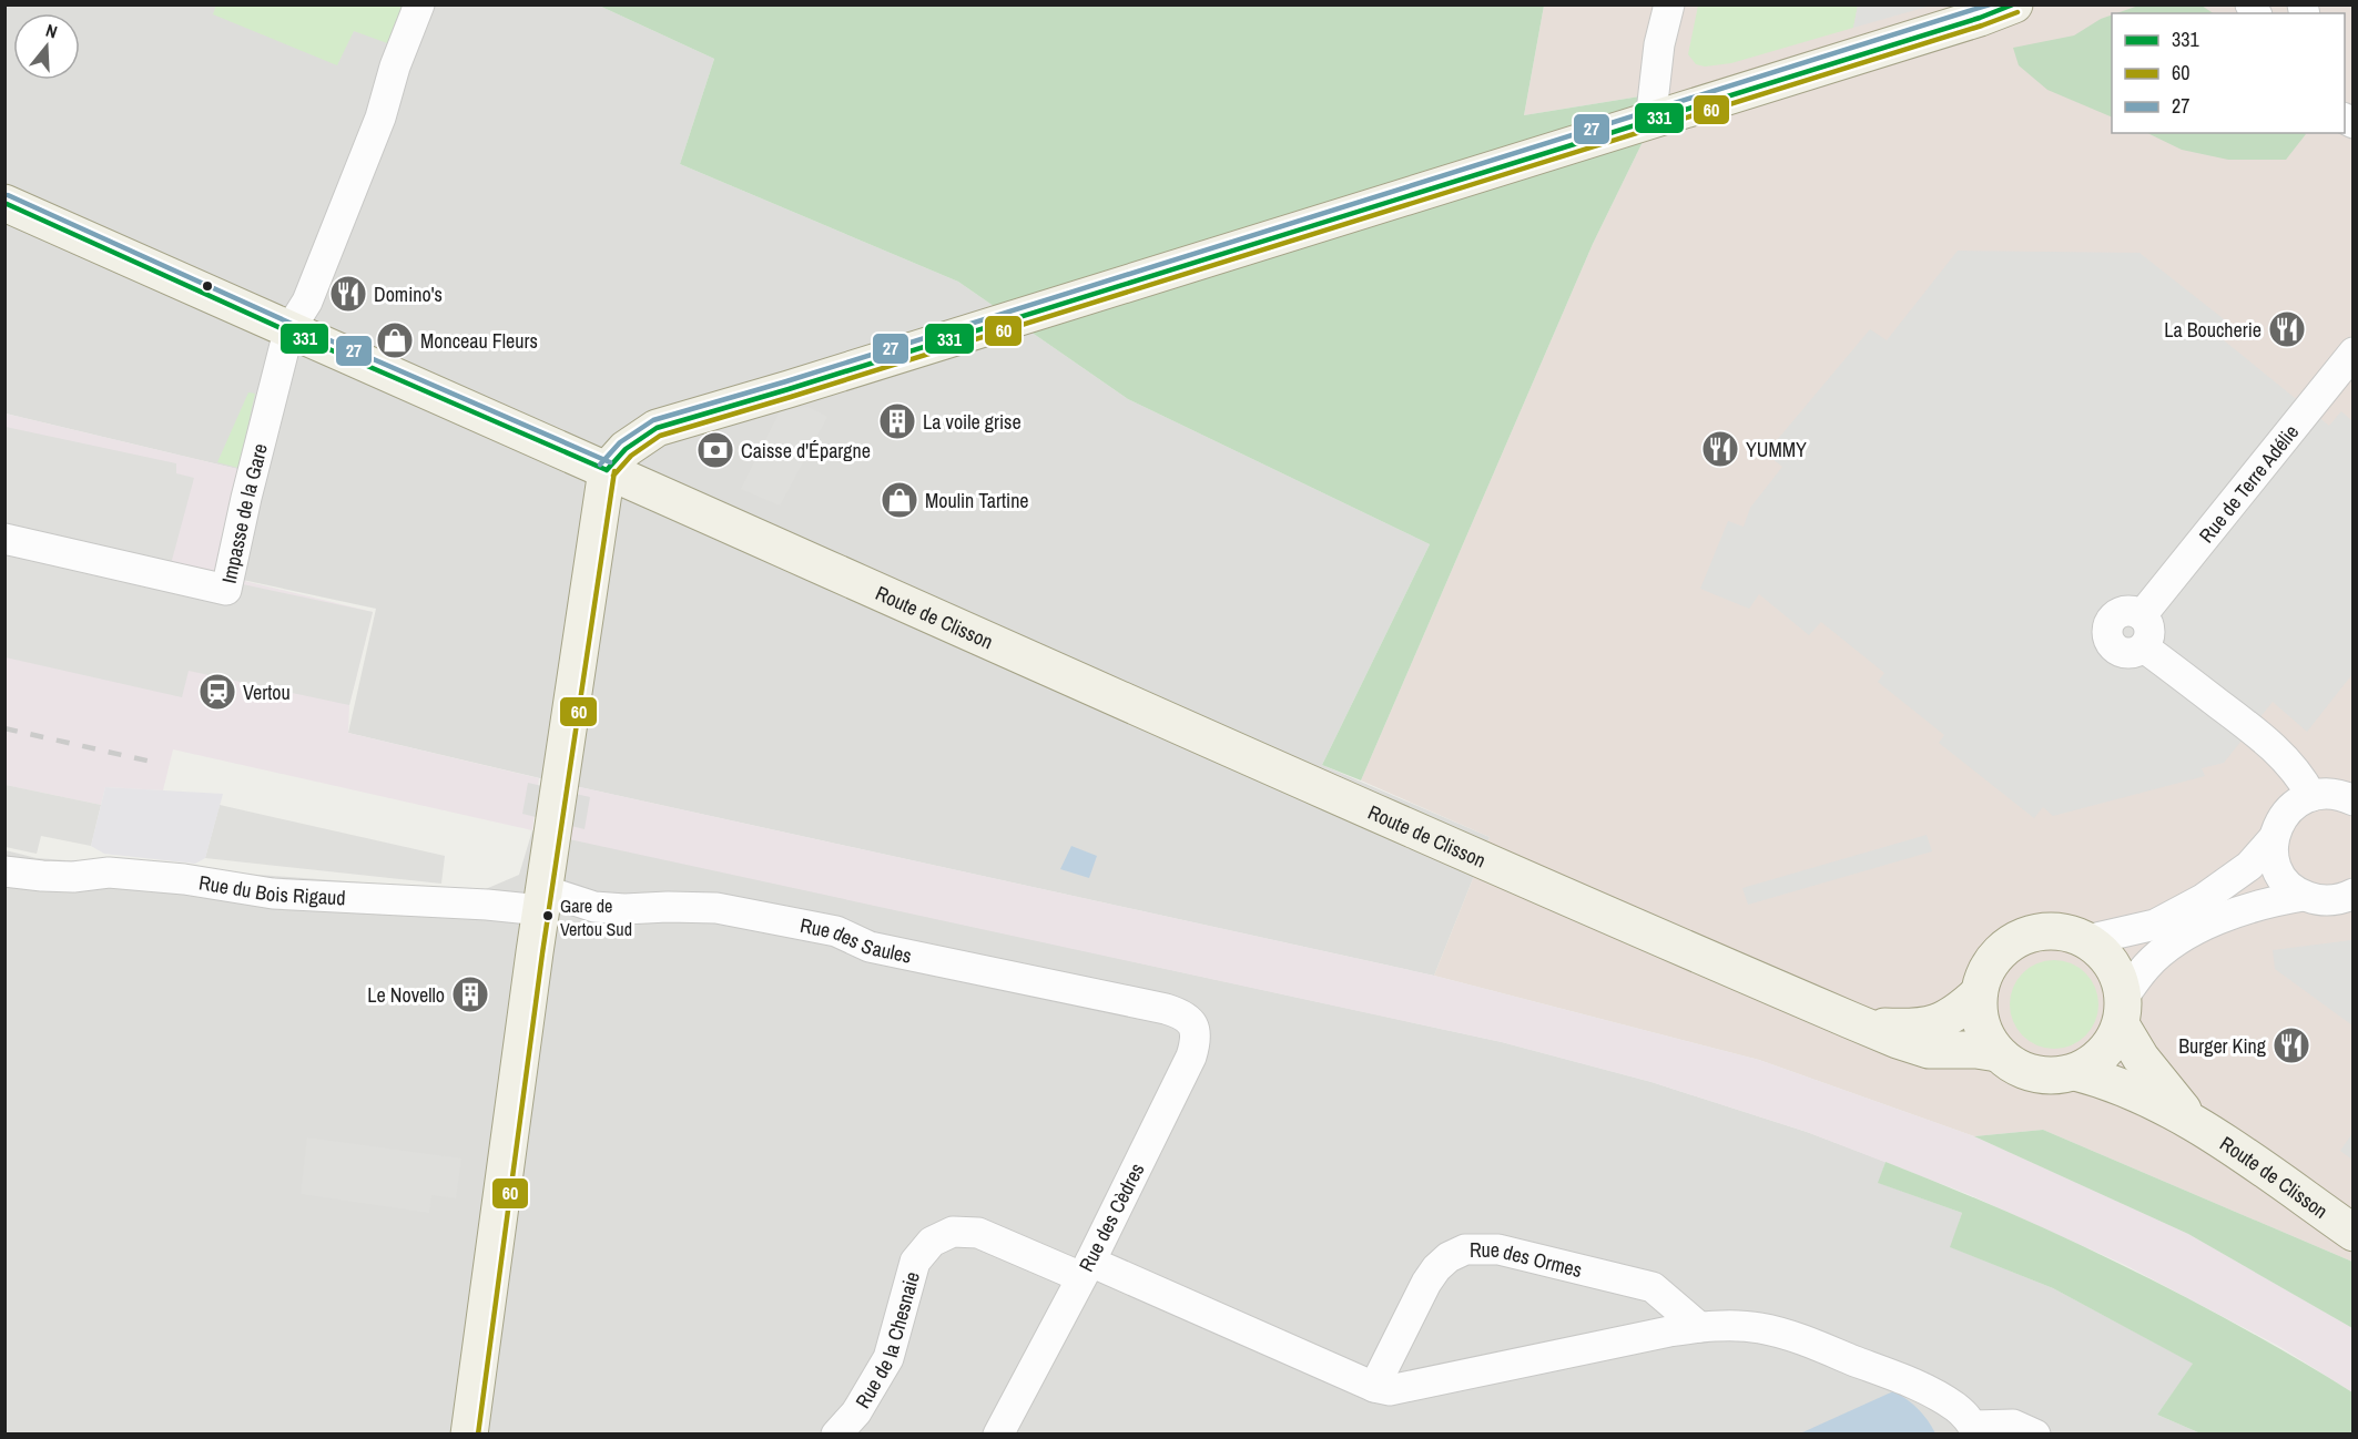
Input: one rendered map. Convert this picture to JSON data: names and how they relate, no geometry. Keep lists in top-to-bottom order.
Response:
{
  "streets": {
    "main road": ["Route de Clisson"],
    "street": [
      "Rue de Terre Adélie",
      "Impasse de la Gare",
      "Rue du Bois Rigaud",
      "Rue des Saules",
      "Rue des Cèdres",
      "Rue des Ormes",
      "Rue de la Chesnaie"
    ]
  },
  "crossings": [
    ["Impasse de la Gare", "Route de Clisson"],
    ["Rue du Bois Rigaud", "Rue des Saules"],
    ["Rue des Saules", "Rue des Cèdres"],
    ["Rue des Cèdres", "Rue de la Chesnaie"]
  ],
  "places": {
    "restaurant": [
      "Domino's",
      "La Boucherie",
      "YUMMY",
      "Burger King"
    ],
    "shop": ["Monceau Fleurs", "Moulin Tartine"],
    "building": ["La voile grise", "Le Novello"],
    "bank": ["Caisse d'Épargne"],
    "station": ["Vertou"],
    "other": ["Gare de Vertou Sud"]
  },
  "lines": ["transit line 331", "transit line 27", "transit line 60"],
  "legend": ["331", "60", "27"],
  "north": "top"
}
